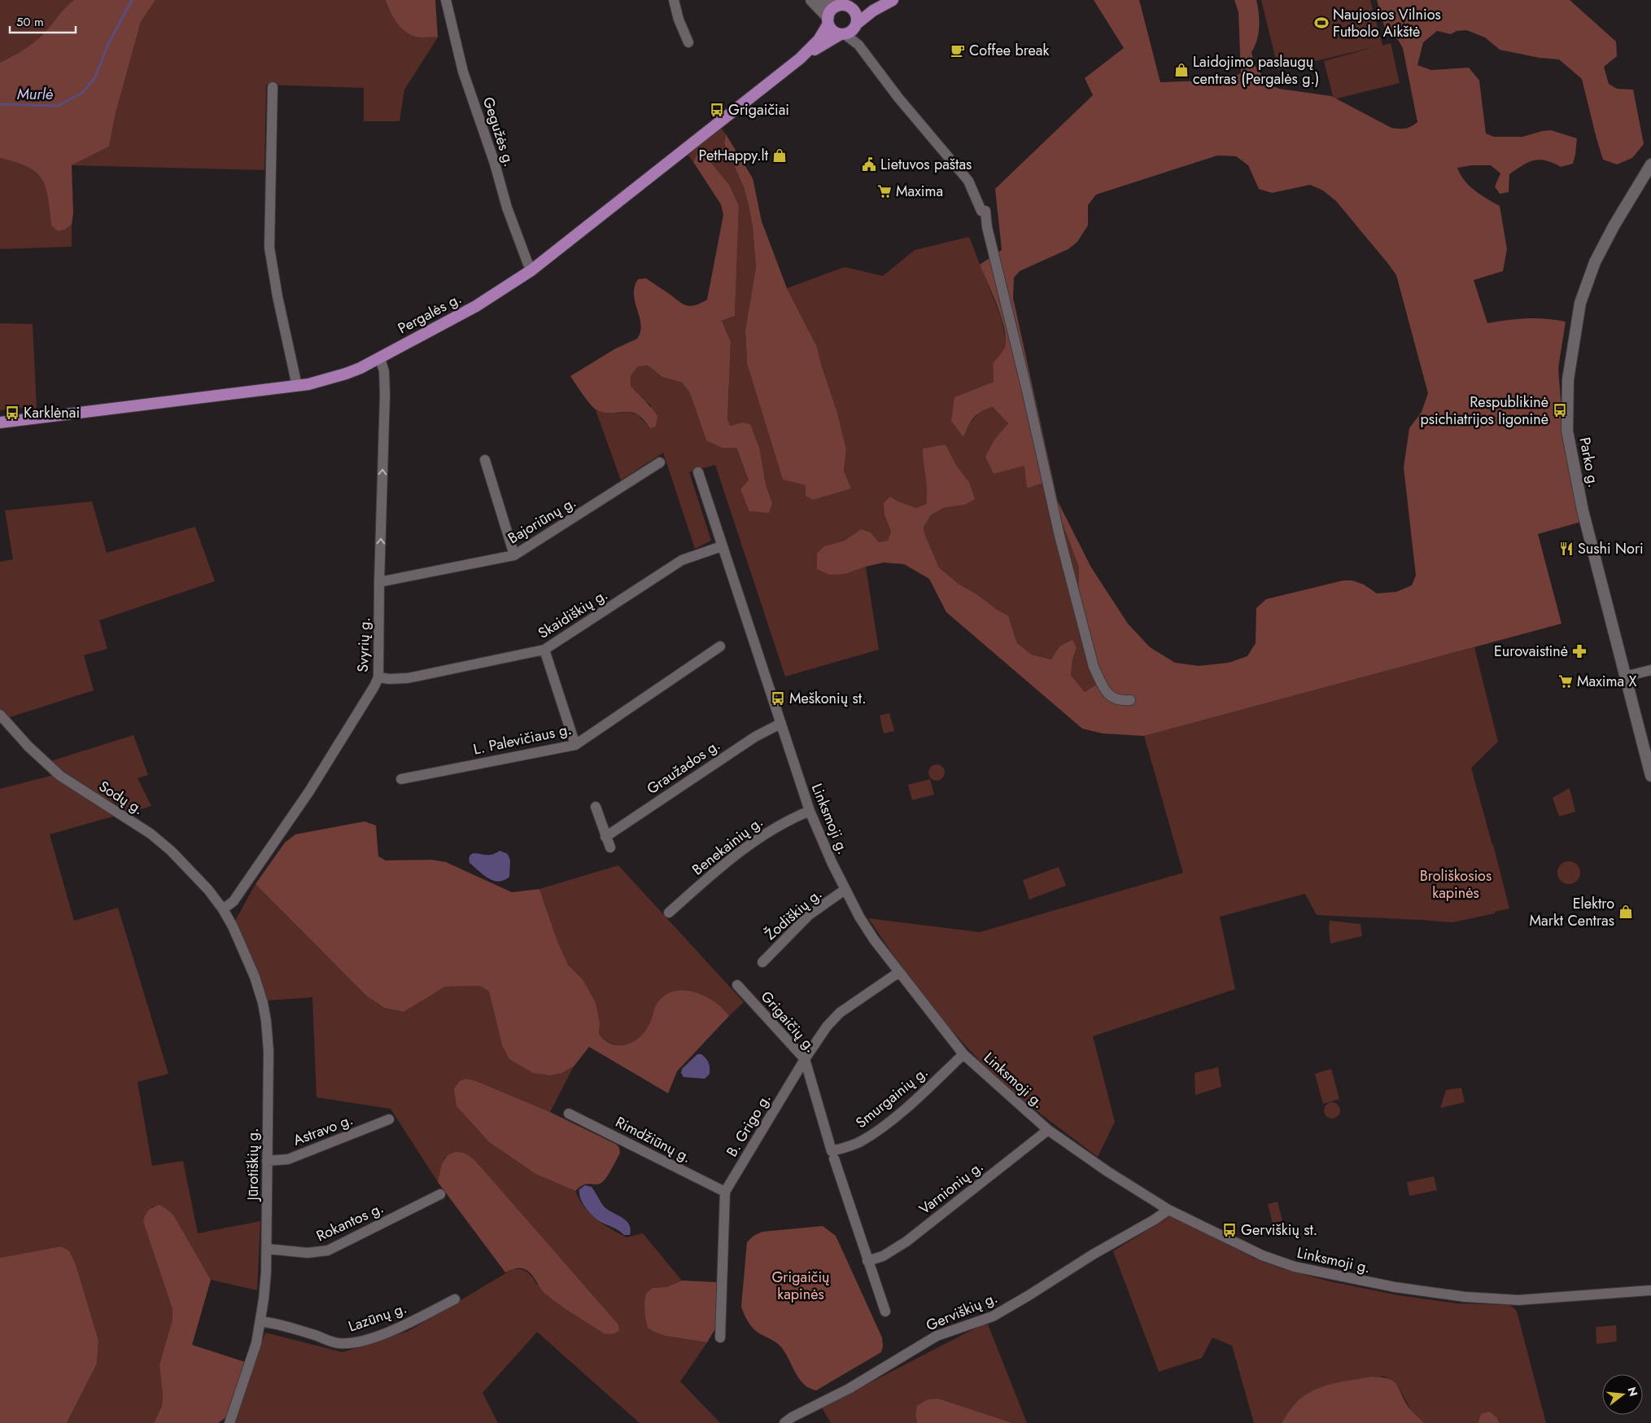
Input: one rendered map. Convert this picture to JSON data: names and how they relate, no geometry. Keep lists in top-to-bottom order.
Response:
{
  "streets": {
    "main road": ["Pergalės g.", "Parko g."],
    "street": [
      "Gegužės g.",
      "Bajoriūnų g.",
      "Skaidiškių g.",
      "Svyrių g.",
      "L. Palevičiaus g.",
      "Graužados g.",
      "Sodų g.",
      "Linksmoji g.",
      "Benekainių g.",
      "Žodiškių g.",
      "Grigaičių g.",
      "Smurgainių g.",
      "B. Grigo g.",
      "Astravo g.",
      "Rimdžiūnų g.",
      "Jūrotiškių g.",
      "Varnionių g.",
      "Rokantos g.",
      "Gerviškių g.",
      "Lazūnų g."
    ]
  },
  "crossings": [
    ["Gegužės g.", "Pergalės g."],
    ["Pergalės g.", "Svyrių g."],
    ["Bajoriūnų g.", "Svyrių g."],
    ["Skaidiškių g.", "Svyrių g."],
    ["Skaidiškių g.", "Linksmoji g."],
    ["Svyrių g.", "Sodų g."],
    ["Svyrių g.", "Jūrotiškių g."],
    ["Graužados g.", "Linksmoji g."],
    ["Sodų g.", "Jūrotiškių g."],
    ["Linksmoji g.", "Benekainių g."],
    ["Linksmoji g.", "Žodiškių g."],
    ["Linksmoji g.", "Smurgainių g."],
    ["Linksmoji g.", "B. Grigo g."],
    ["Linksmoji g.", "Varnionių g."],
    ["Linksmoji g.", "Gerviškių g."],
    ["Grigaičių g.", "Smurgainių g."],
    ["Grigaičių g.", "B. Grigo g."],
    ["Grigaičių g.", "Varnionių g."],
    ["B. Grigo g.", "Rimdžiūnų g."],
    ["Astravo g.", "Jūrotiškių g."],
    ["Jūrotiškių g.", "Rokantos g."],
    ["Jūrotiškių g.", "Lazūnų g."]
  ],
  "one_way": ["Svyrių g."],
  "water": ["Murlė"],
  "parks": ["Broliškosios kapinės", "Grigaičių kapinės"],
  "places": {
    "sports": ["Naujosios Vilnios Futbolo Aikštė"],
    "cafe": ["Coffee break"],
    "shop": ["Laidojimo paslaugų centras (Pergalės g.)", "PetHappy.lt", "Elektro Markt Centras"],
    "bus stop": [
      "Grigaičiai",
      "Respublikinė psichiatrijos ligoninė",
      "Karklėnai",
      "Meškonių st.",
      "Gerviškių st."
    ],
    "public building": ["Lietuvos paštas"],
    "supermarket": ["Maxima", "Maxima X"],
    "restaurant": ["Sushi Nori"],
    "pharmacy": ["Eurovaistinė"]
  },
  "scale_bar": "50 m",
  "north": "right"
}
